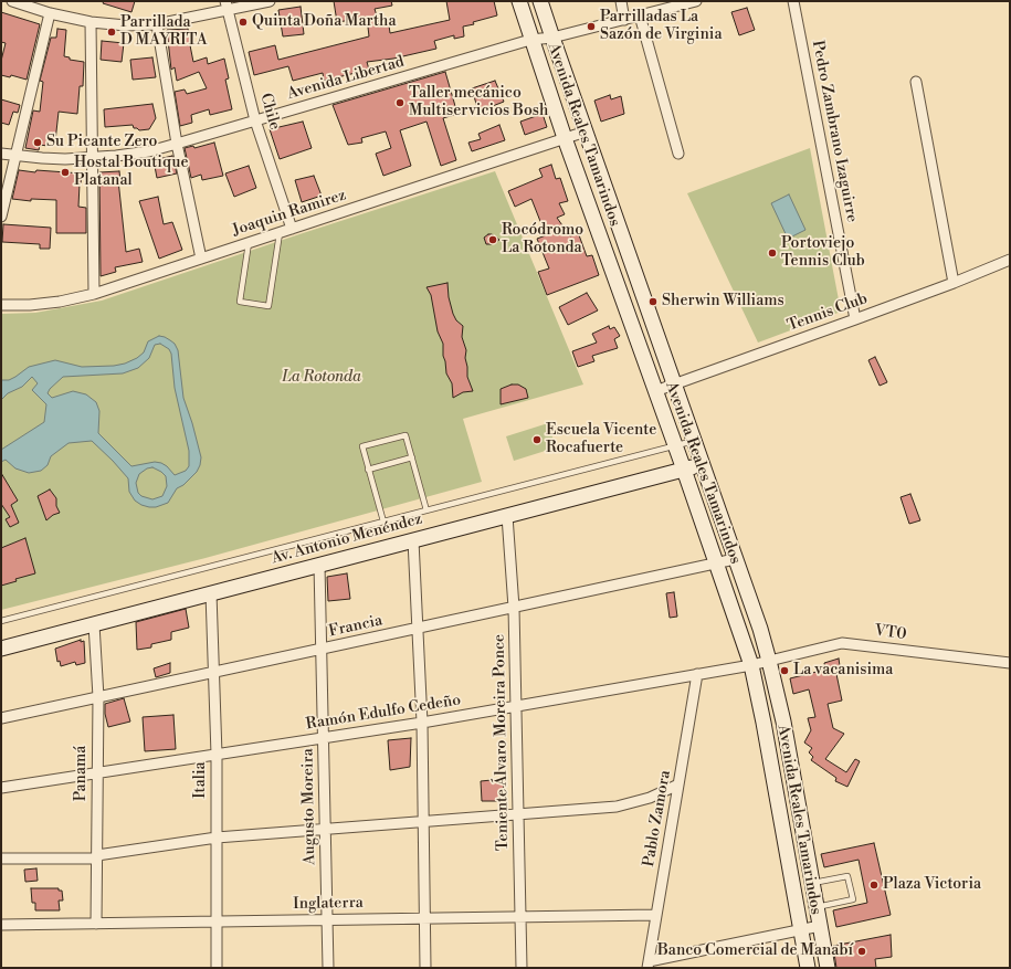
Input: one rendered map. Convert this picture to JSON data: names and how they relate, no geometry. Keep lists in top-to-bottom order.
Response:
{
  "streets": {
    "main road": ["Avenida Reales Tamarindos", "Av. Antonio Menéndez"],
    "street": [
      "Avenida Libertad",
      "Chile",
      "Pedro Zambrano Izaguirre",
      "Joaquin Ramirez",
      "Tennis Club",
      "Francia",
      "VT0",
      "Ramón Edulfo Cedeño",
      "Teniente Álvaro Moreira Ponce",
      "Panamá",
      "Italia",
      "Augusto Moreira",
      "Pablo Zamora",
      "Inglaterra"
    ]
  },
  "crossings": [
    ["Avenida Libertad", "Chile"],
    ["Avenida Libertad", "Avenida Reales Tamarindos"],
    ["Chile", "Joaquin Ramirez"],
    ["Pedro Zambrano Izaguirre", "Tennis Club"],
    ["Avenida Reales Tamarindos", "Joaquin Ramirez"],
    ["Avenida Reales Tamarindos", "Tennis Club"],
    ["Avenida Reales Tamarindos", "Av. Antonio Menéndez"],
    ["Avenida Reales Tamarindos", "Francia"],
    ["Avenida Reales Tamarindos", "VT0"],
    ["Avenida Reales Tamarindos", "Ramón Edulfo Cedeño"],
    ["Av. Antonio Menéndez", "Teniente Álvaro Moreira Ponce"],
    ["Av. Antonio Menéndez", "Panamá"],
    ["Av. Antonio Menéndez", "Italia"],
    ["Av. Antonio Menéndez", "Augusto Moreira"],
    ["Francia", "Teniente Álvaro Moreira Ponce"],
    ["Francia", "Panamá"],
    ["Francia", "Italia"],
    ["Francia", "Augusto Moreira"],
    ["VT0", "Ramón Edulfo Cedeño"],
    ["Ramón Edulfo Cedeño", "Teniente Álvaro Moreira Ponce"],
    ["Ramón Edulfo Cedeño", "Panamá"],
    ["Ramón Edulfo Cedeño", "Italia"],
    ["Ramón Edulfo Cedeño", "Augusto Moreira"],
    ["Ramón Edulfo Cedeño", "Pablo Zamora"],
    ["Teniente Álvaro Moreira Ponce", "Inglaterra"],
    ["Panamá", "Inglaterra"],
    ["Italia", "Inglaterra"],
    ["Augusto Moreira", "Inglaterra"],
    ["Pablo Zamora", "Inglaterra"]
  ],
  "parks": ["La Rotonda"],
  "places": [
    "Quinta Doña Martha",
    "Parrilladas La Sazón de Virginia",
    "Parrillada D MAYRITA",
    "Taller mecánico Multiservicios Bosh",
    "Su Picante Zero",
    "Hostal Boutique Platanal",
    "Rocódromo La Rotonda",
    "Portoviejo Tennis Club",
    "Sherwin Williams",
    "Escuela Vicente Rocafuerte",
    "La vacanisima",
    "Plaza Victoria",
    "Banco Comercial de Manabí"
  ]
}
